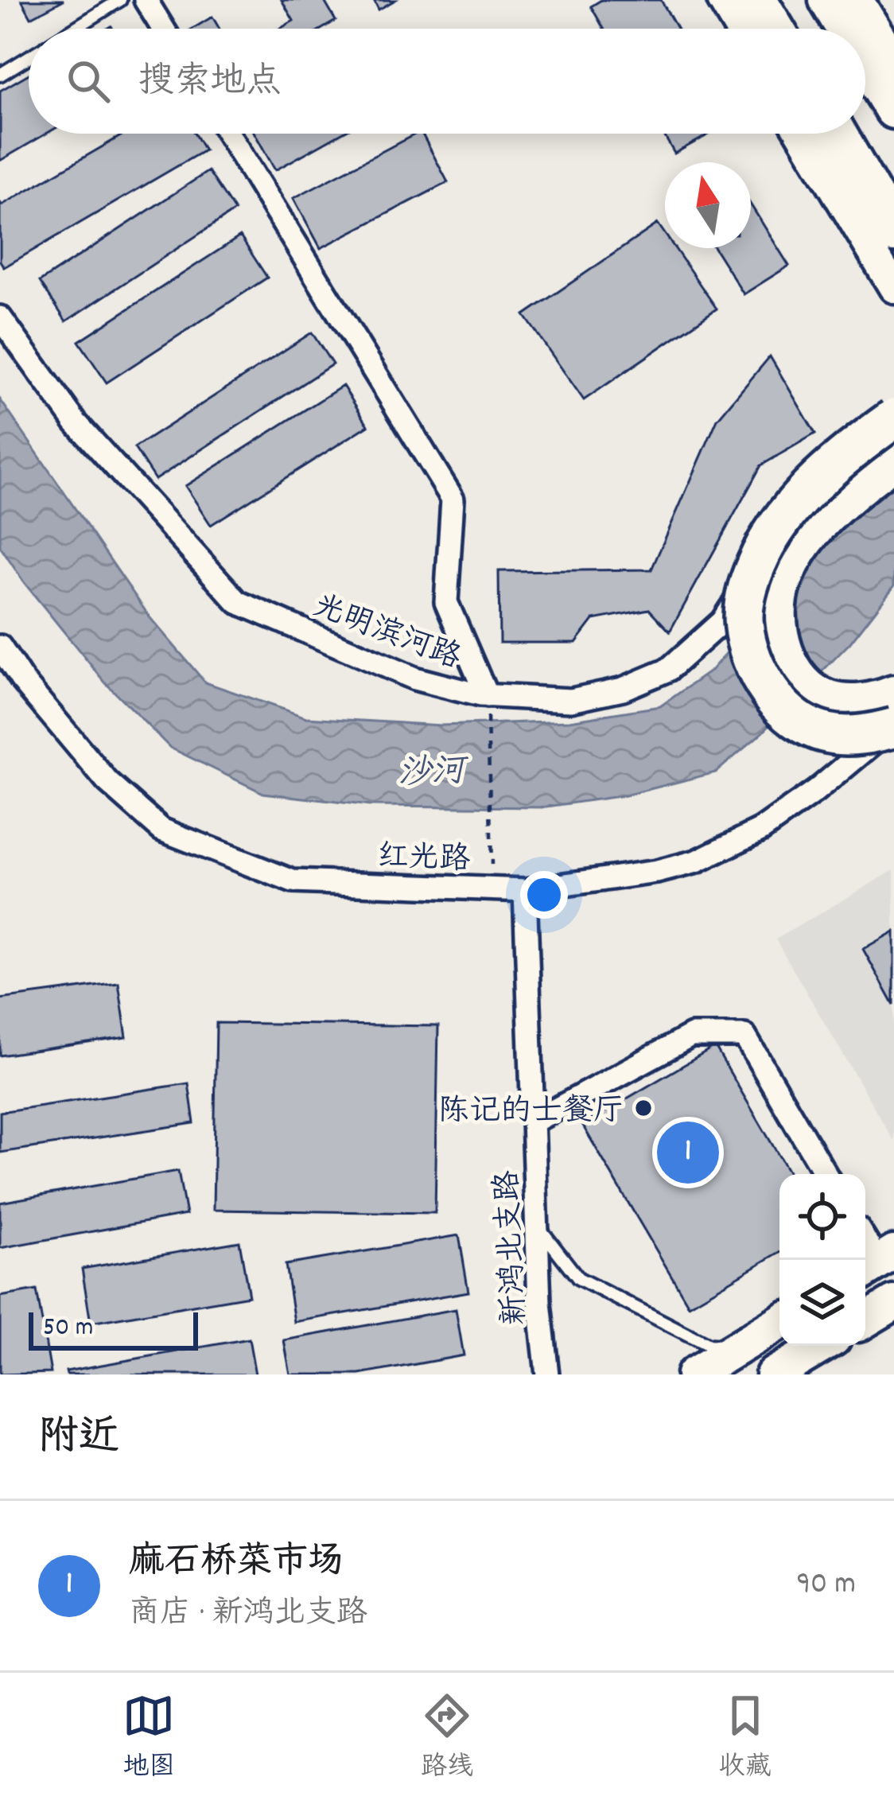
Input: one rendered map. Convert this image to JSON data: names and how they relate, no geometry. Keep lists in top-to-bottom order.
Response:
{
  "streets": {
    "street": ["光明滨河路", "红光路", "新鸿北支路"]
  },
  "crossings": [
    ["红光路", "新鸿北支路"]
  ],
  "water": ["沙河"],
  "places": ["陈记的士餐厅"],
  "scale_bar": "50 m",
  "north": "top",
  "page": {
    "search": "搜索地点",
    "pins": "1",
    "scale": "50 m",
    "heading": "附近",
    "list": [
      {
        "mark": "1",
        "name": "麻石桥菜市场",
        "note": "商店 · 新鸿北支路",
        "value": "90 m"
      }
    ],
    "nav": ["地图", "路线", "收藏"]
  }
}
